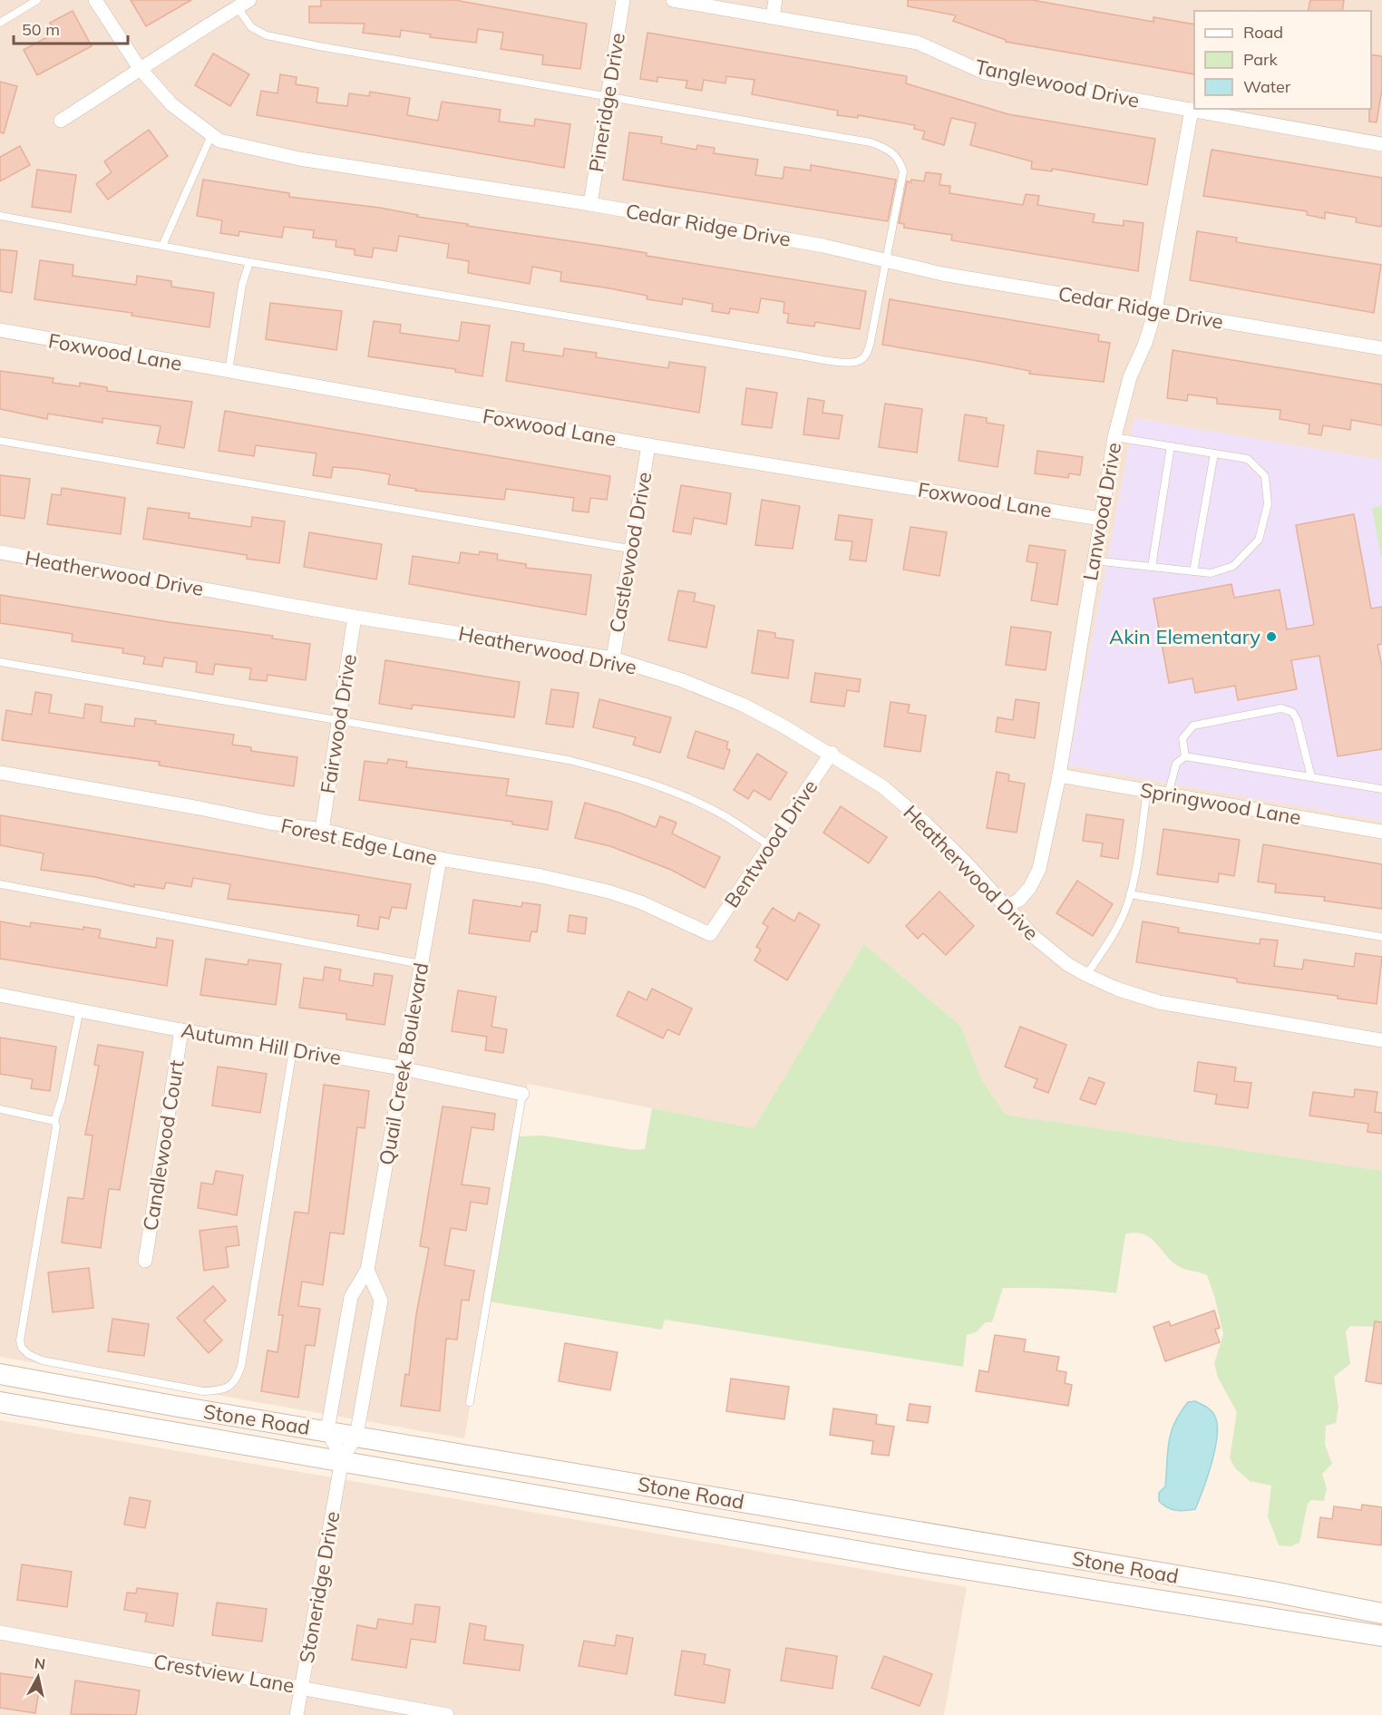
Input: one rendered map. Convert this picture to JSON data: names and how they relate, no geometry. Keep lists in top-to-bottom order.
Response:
{
  "streets": {
    "main road": ["Stone Road"],
    "street": [
      "Tanglewood Drive",
      "Pineridge Drive",
      "Cedar Ridge Drive",
      "Foxwood Lane",
      "Lanwood Drive",
      "Castlewood Drive",
      "Heatherwood Drive",
      "Fairwood Drive",
      "Springwood Lane",
      "Forest Edge Lane",
      "Bentwood Drive",
      "Autumn Hill Drive",
      "Quail Creek Boulevard",
      "Candlewood Court",
      "Stoneridge Drive",
      "Crestview Lane"
    ]
  },
  "crossings": [
    ["Tanglewood Drive", "Lanwood Drive"],
    ["Pineridge Drive", "Cedar Ridge Drive"],
    ["Cedar Ridge Drive", "Lanwood Drive"],
    ["Foxwood Lane", "Lanwood Drive"],
    ["Foxwood Lane", "Castlewood Drive"],
    ["Lanwood Drive", "Heatherwood Drive"],
    ["Lanwood Drive", "Springwood Lane"],
    ["Castlewood Drive", "Heatherwood Drive"],
    ["Heatherwood Drive", "Fairwood Drive"],
    ["Heatherwood Drive", "Bentwood Drive"],
    ["Fairwood Drive", "Forest Edge Lane"],
    ["Forest Edge Lane", "Bentwood Drive"],
    ["Forest Edge Lane", "Quail Creek Boulevard"],
    ["Autumn Hill Drive", "Quail Creek Boulevard"],
    ["Autumn Hill Drive", "Candlewood Court"],
    ["Quail Creek Boulevard", "Stone Road"],
    ["Stone Road", "Stoneridge Drive"],
    ["Stoneridge Drive", "Crestview Lane"]
  ],
  "places": ["Akin Elementary"],
  "legend": ["Road", "Park", "Water"],
  "scale_bar": "50 m",
  "north": "top"
}
